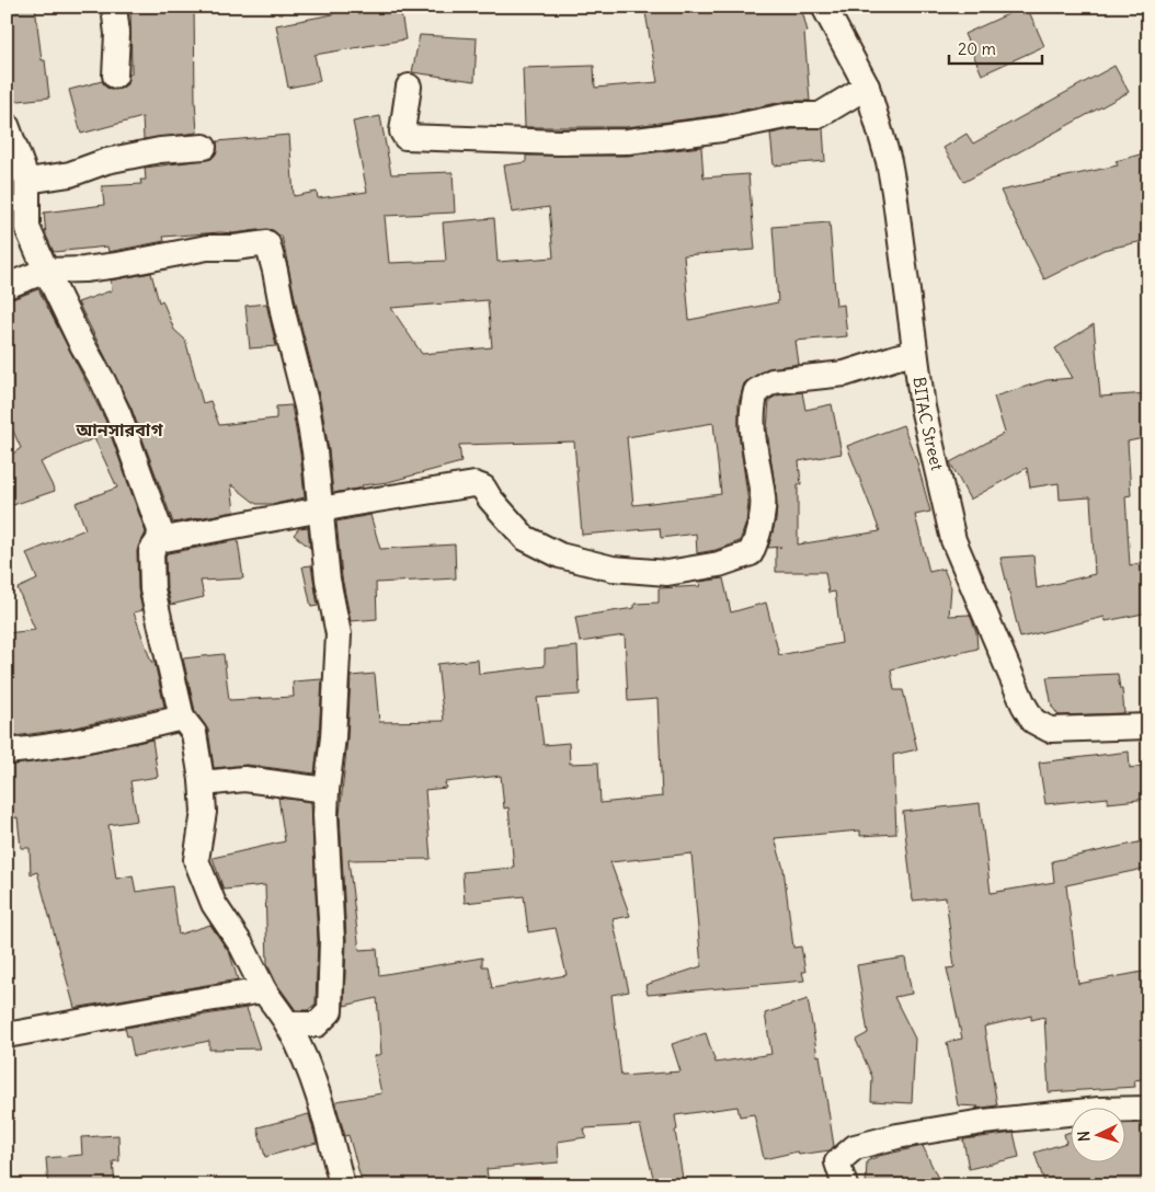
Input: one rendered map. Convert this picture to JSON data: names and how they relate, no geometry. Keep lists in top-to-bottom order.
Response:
{
  "streets": {
    "street": ["BITAC Street"]
  },
  "districts": ["আনসারবাগ"],
  "scale_bar": "20 m",
  "north": "left"
}
